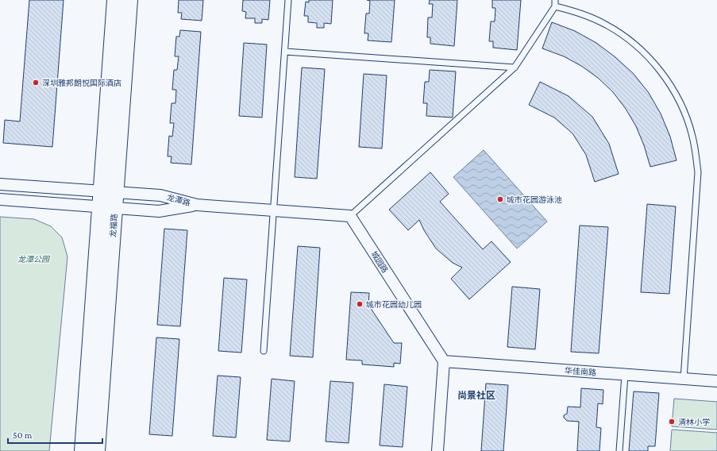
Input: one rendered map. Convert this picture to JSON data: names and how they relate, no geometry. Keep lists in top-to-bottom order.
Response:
{
  "streets": {
    "street": [
      "龙潭路",
      "龙福路",
      "城园路",
      "华佳南路"
    ]
  },
  "crossings": [
    ["龙潭路", "龙福路"],
    ["城园路", "华佳南路"]
  ],
  "districts": ["尚景社区"],
  "parks": ["龙潭公园"],
  "places": [
    "深圳雅邦朗悦国际酒店",
    "城市花园游泳池",
    "城市花园幼儿园",
    "清林小学"
  ],
  "scale_bar": "50 m"
}
